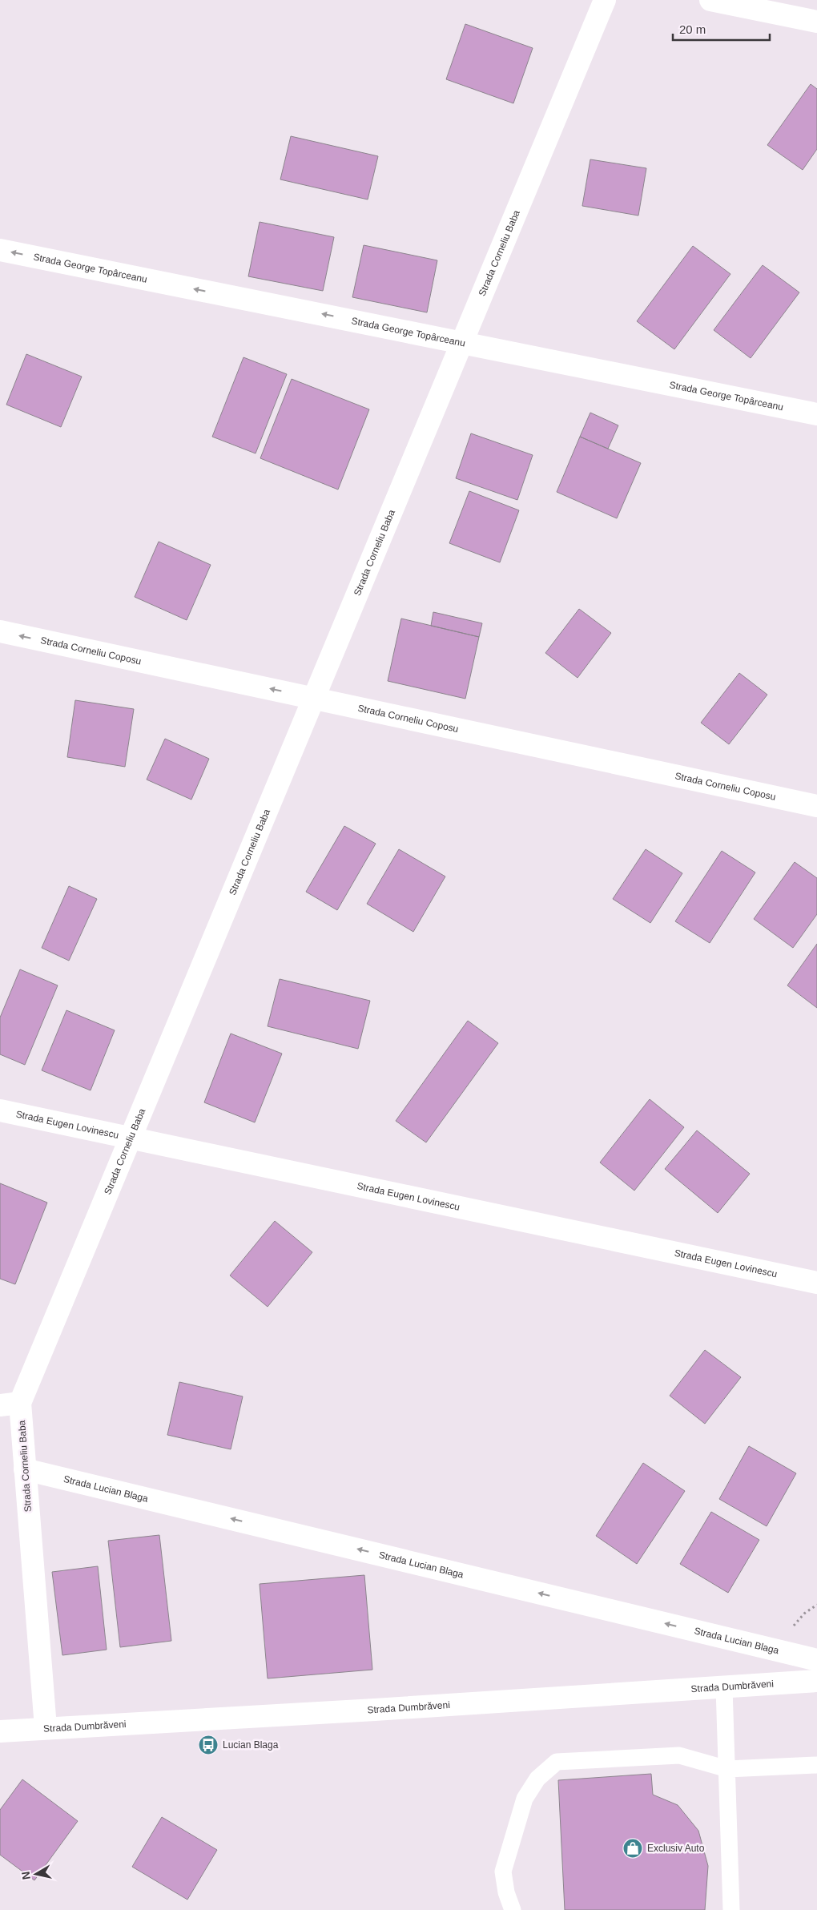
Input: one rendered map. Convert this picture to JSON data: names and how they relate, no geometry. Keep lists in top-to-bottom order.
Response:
{
  "streets": {
    "street": [
      "Strada Corneliu Baba",
      "Strada George Topârceanu",
      "Strada Corneliu Coposu",
      "Strada Eugen Lovinescu",
      "Strada Lucian Blaga",
      "Strada Dumbrăveni"
    ]
  },
  "crossings": [
    ["Strada Corneliu Baba", "Strada George Topârceanu"],
    ["Strada Corneliu Baba", "Strada Corneliu Coposu"],
    ["Strada Corneliu Baba", "Strada Eugen Lovinescu"],
    ["Strada Corneliu Baba", "Strada Lucian Blaga"],
    ["Strada Corneliu Baba", "Strada Dumbrăveni"]
  ],
  "one_way": ["Strada George Topârceanu", "Strada Corneliu Coposu", "Strada Lucian Blaga"],
  "places": {
    "bus stop": ["Lucian Blaga"],
    "shop": ["Exclusiv Auto"]
  },
  "scale_bar": "20 m",
  "north": "left"
}
